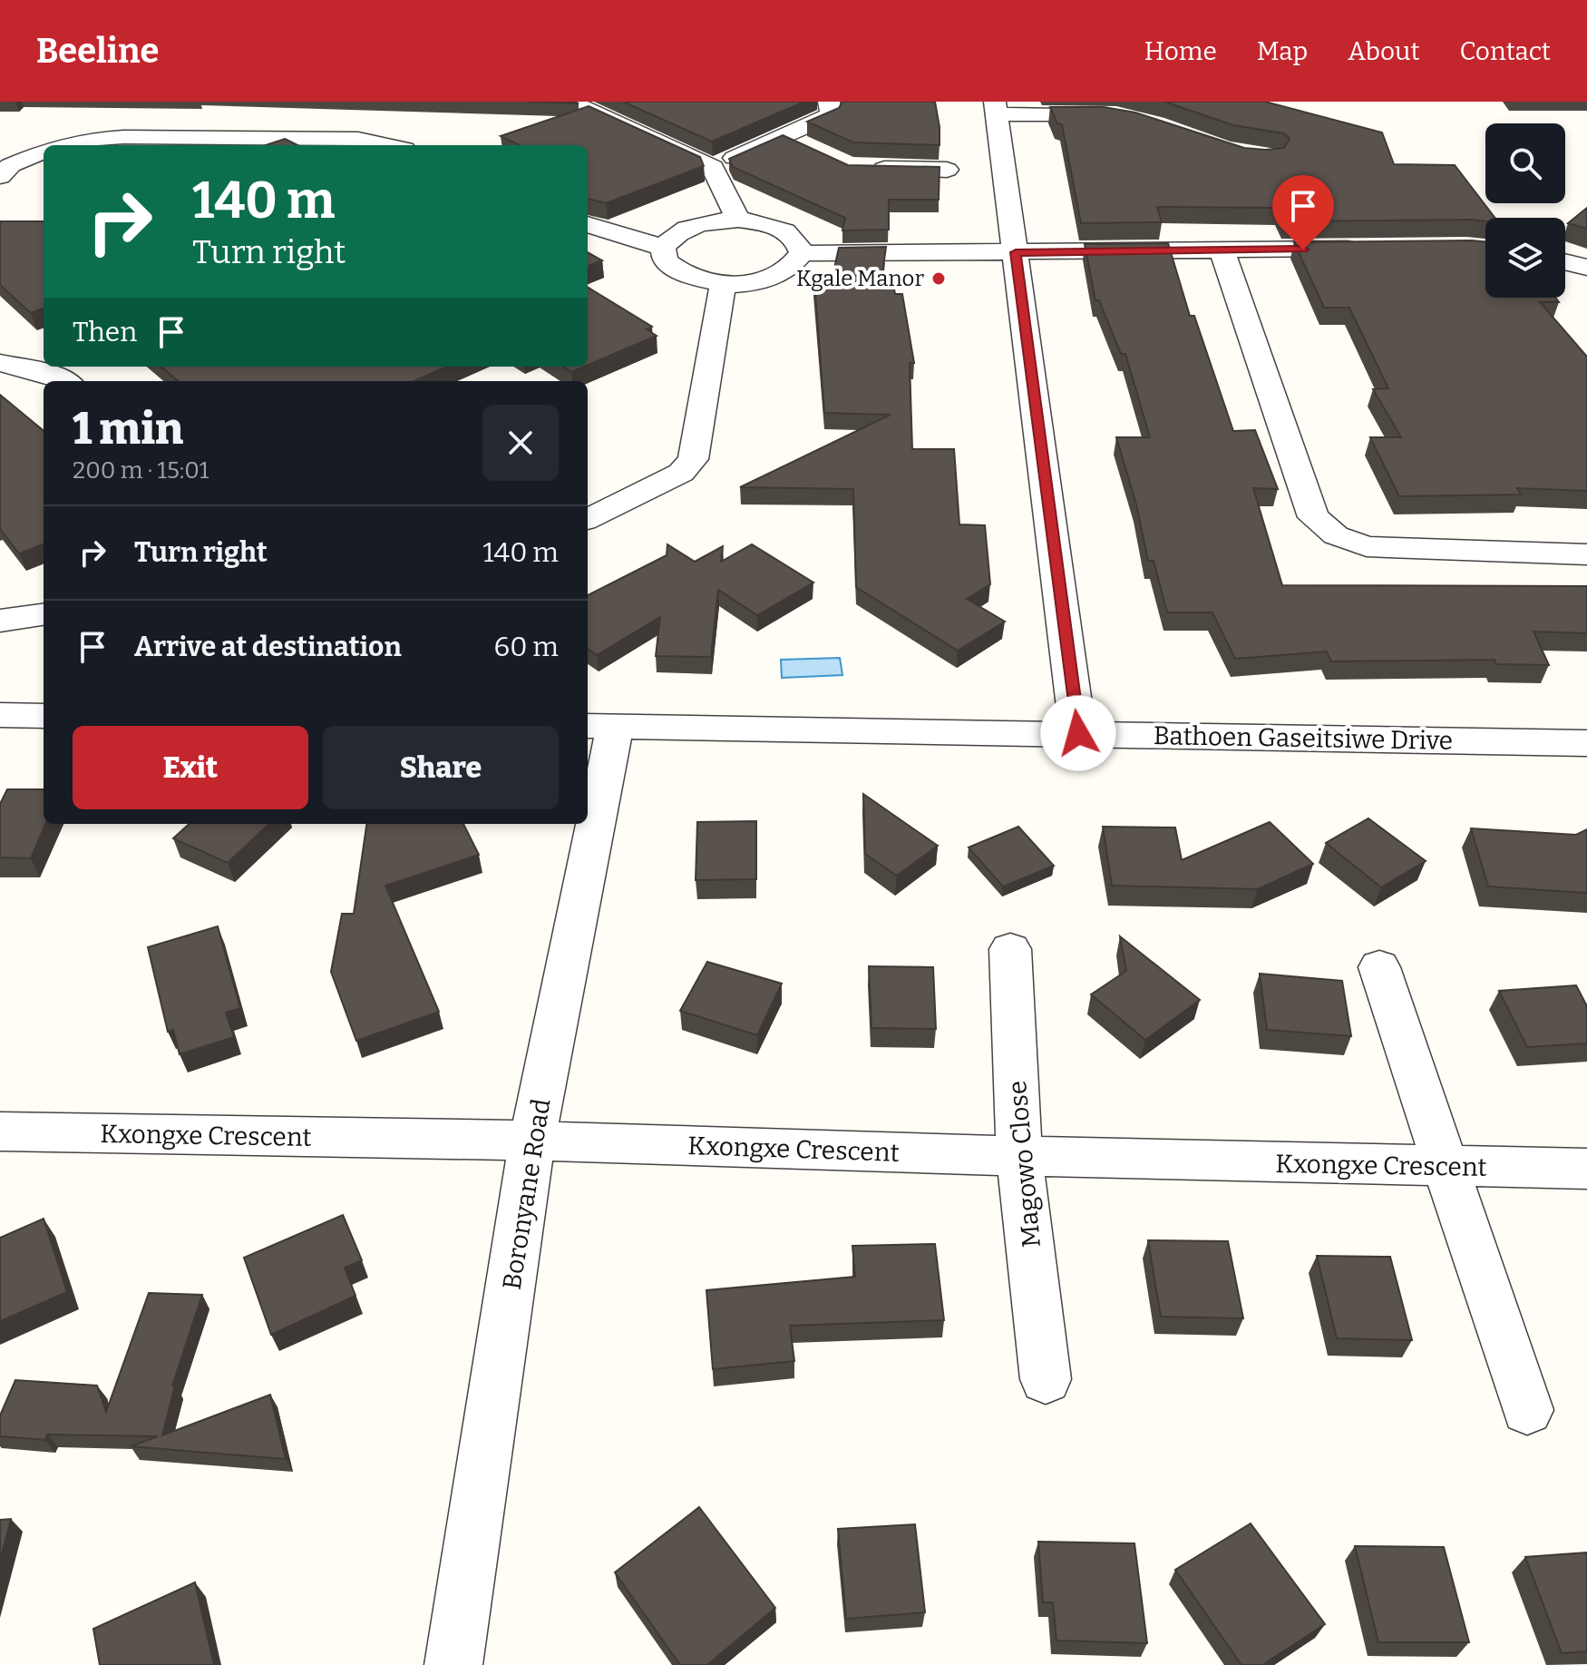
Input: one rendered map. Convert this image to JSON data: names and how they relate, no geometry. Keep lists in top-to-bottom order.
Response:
{
  "streets": {
    "street": [
      "Bathoen Gaseitsiwe Drive",
      "Kxongxe Crescent",
      "Magowo Close",
      "Boronyane Road"
    ]
  },
  "crossings": [
    ["Bathoen Gaseitsiwe Drive", "Boronyane Road"],
    ["Kxongxe Crescent", "Magowo Close"],
    ["Kxongxe Crescent", "Boronyane Road"]
  ],
  "places": ["Kgale Manor"],
  "page": {
    "header": "Beeline",
    "nav": [
      "Home",
      "Map",
      "About",
      "Contact"
    ],
    "turn": ["140 m", "Turn right"],
    "then": "Then",
    "heading": ["1 min", "200 m · 15:01"],
    "list": [
      {
        "name": "Turn right",
        "value": "140 m"
      },
      {
        "name": "Arrive at destination",
        "value": "60 m"
      }
    ],
    "buttons": ["Exit", "Share"]
  }
}
